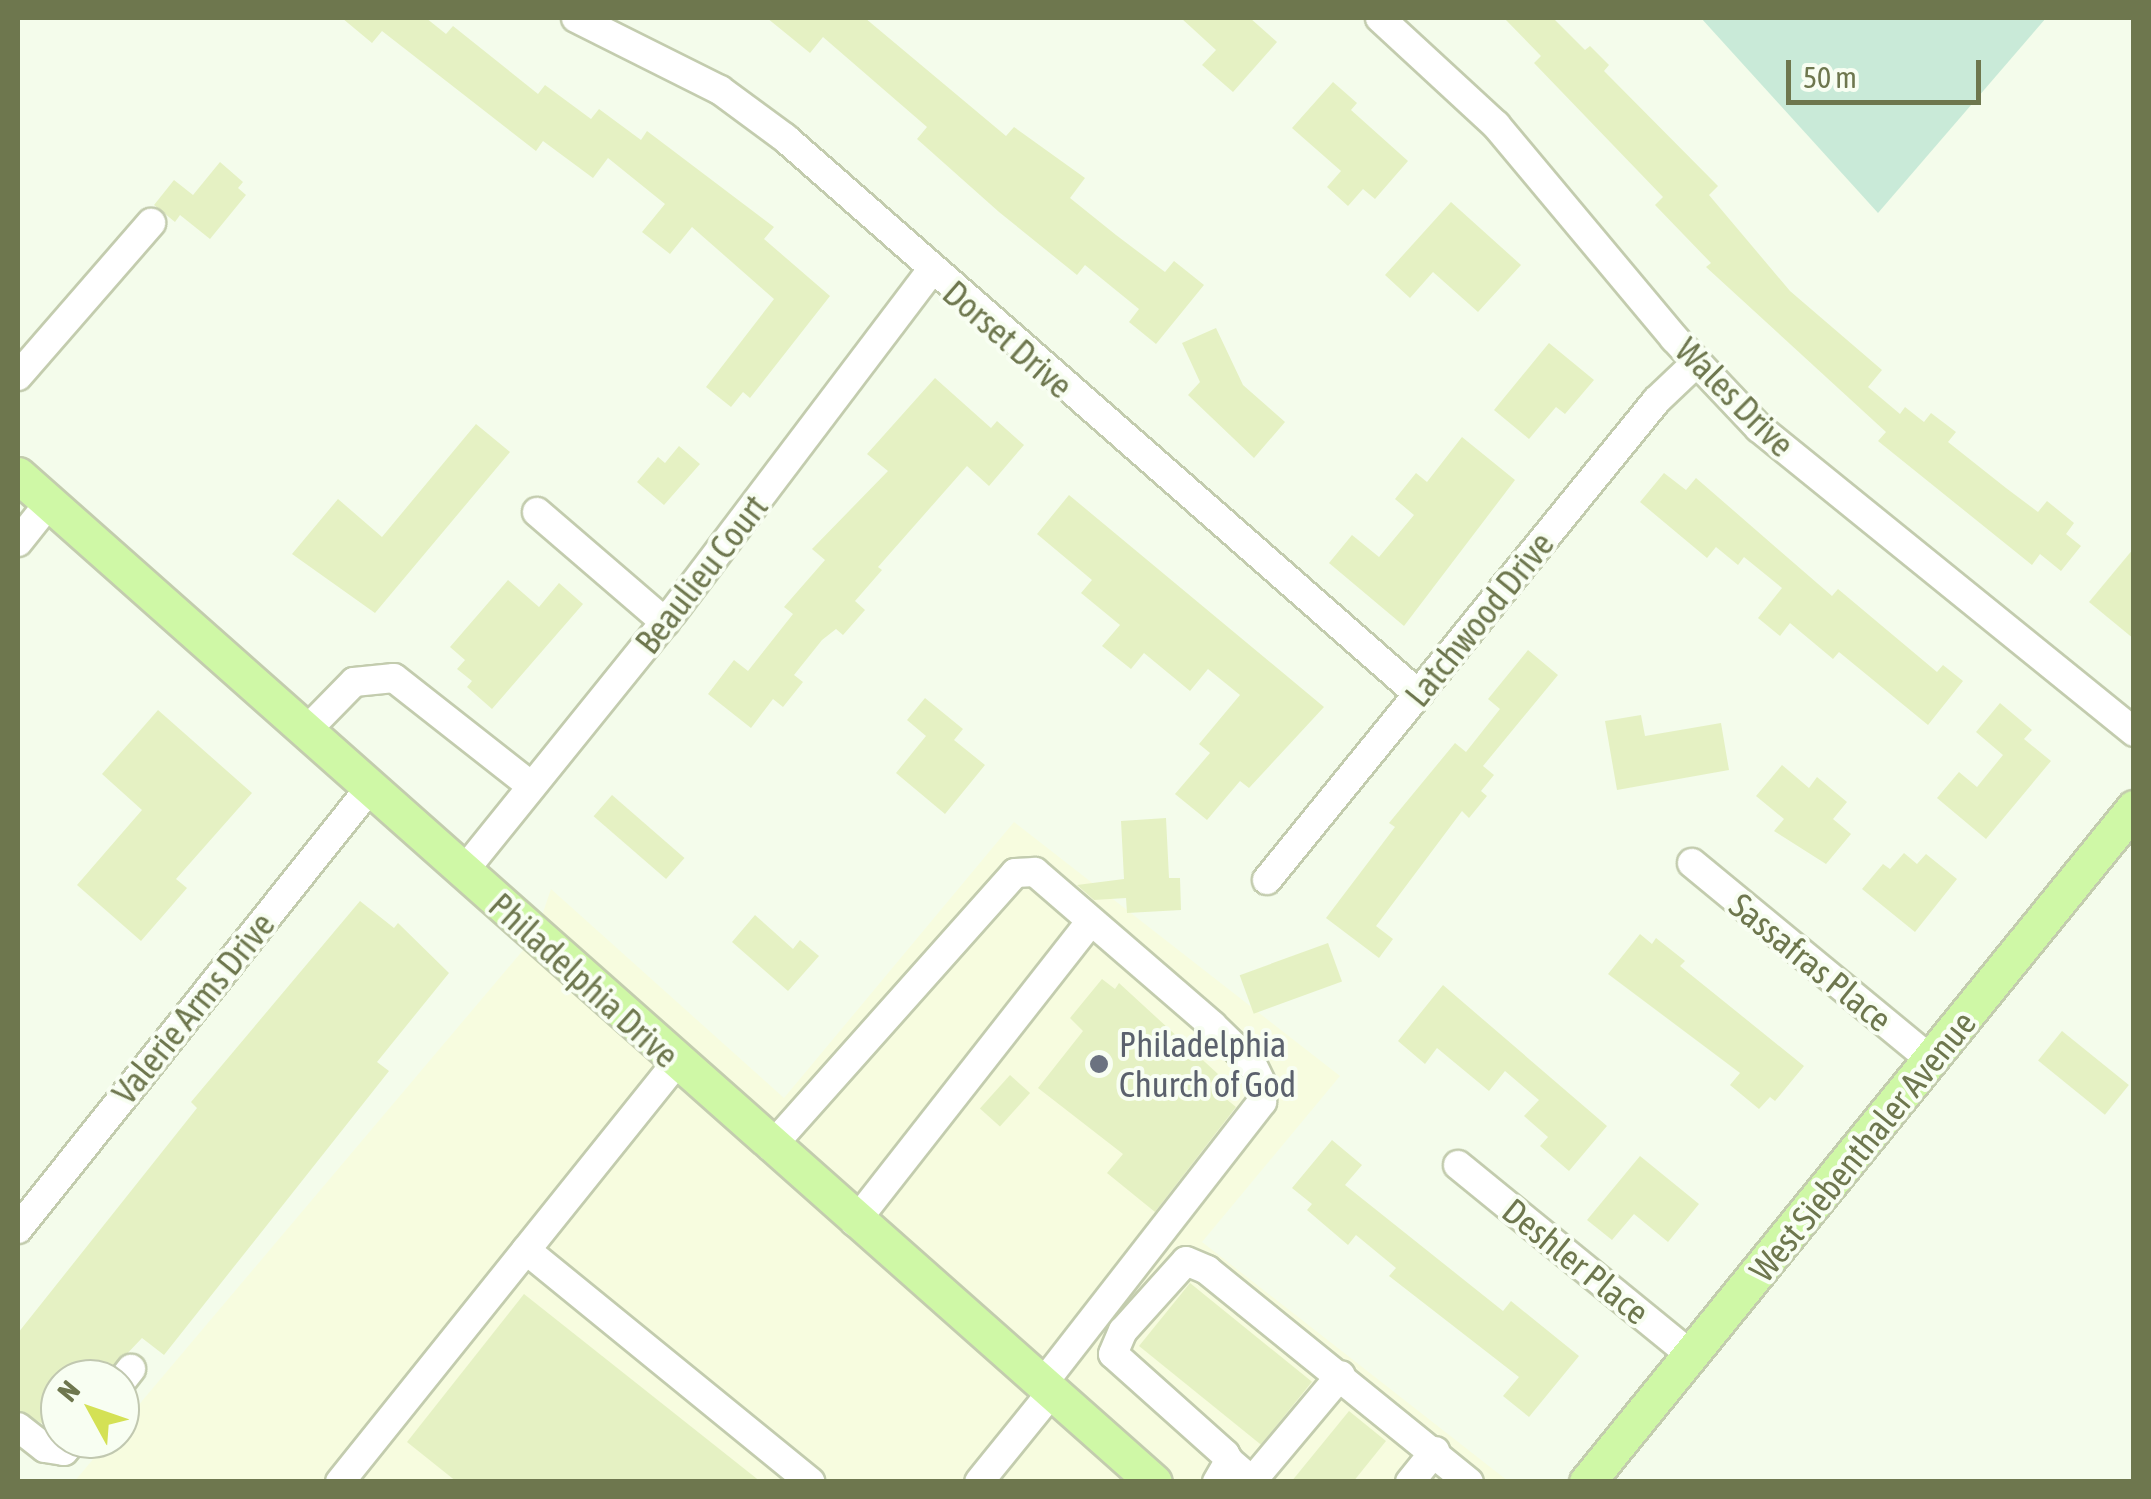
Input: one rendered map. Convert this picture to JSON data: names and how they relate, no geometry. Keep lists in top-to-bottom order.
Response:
{
  "streets": {
    "main road": ["Philadelphia Drive", "West Siebenthaler Avenue"],
    "street": [
      "Dorset Drive",
      "Wales Drive",
      "Beaulieu Court",
      "Latchwood Drive",
      "Sassafras Place",
      "Valerie Arms Drive",
      "Deshler Place"
    ]
  },
  "crossings": [
    ["Dorset Drive", "Beaulieu Court"],
    ["Dorset Drive", "Latchwood Drive"],
    ["Wales Drive", "Latchwood Drive"],
    ["Beaulieu Court", "Philadelphia Drive"],
    ["Sassafras Place", "West Siebenthaler Avenue"],
    ["Philadelphia Drive", "Valerie Arms Drive"],
    ["West Siebenthaler Avenue", "Deshler Place"]
  ],
  "places": ["Philadelphia Church of God"],
  "scale_bar": "50 m",
  "north": "top left"
}
